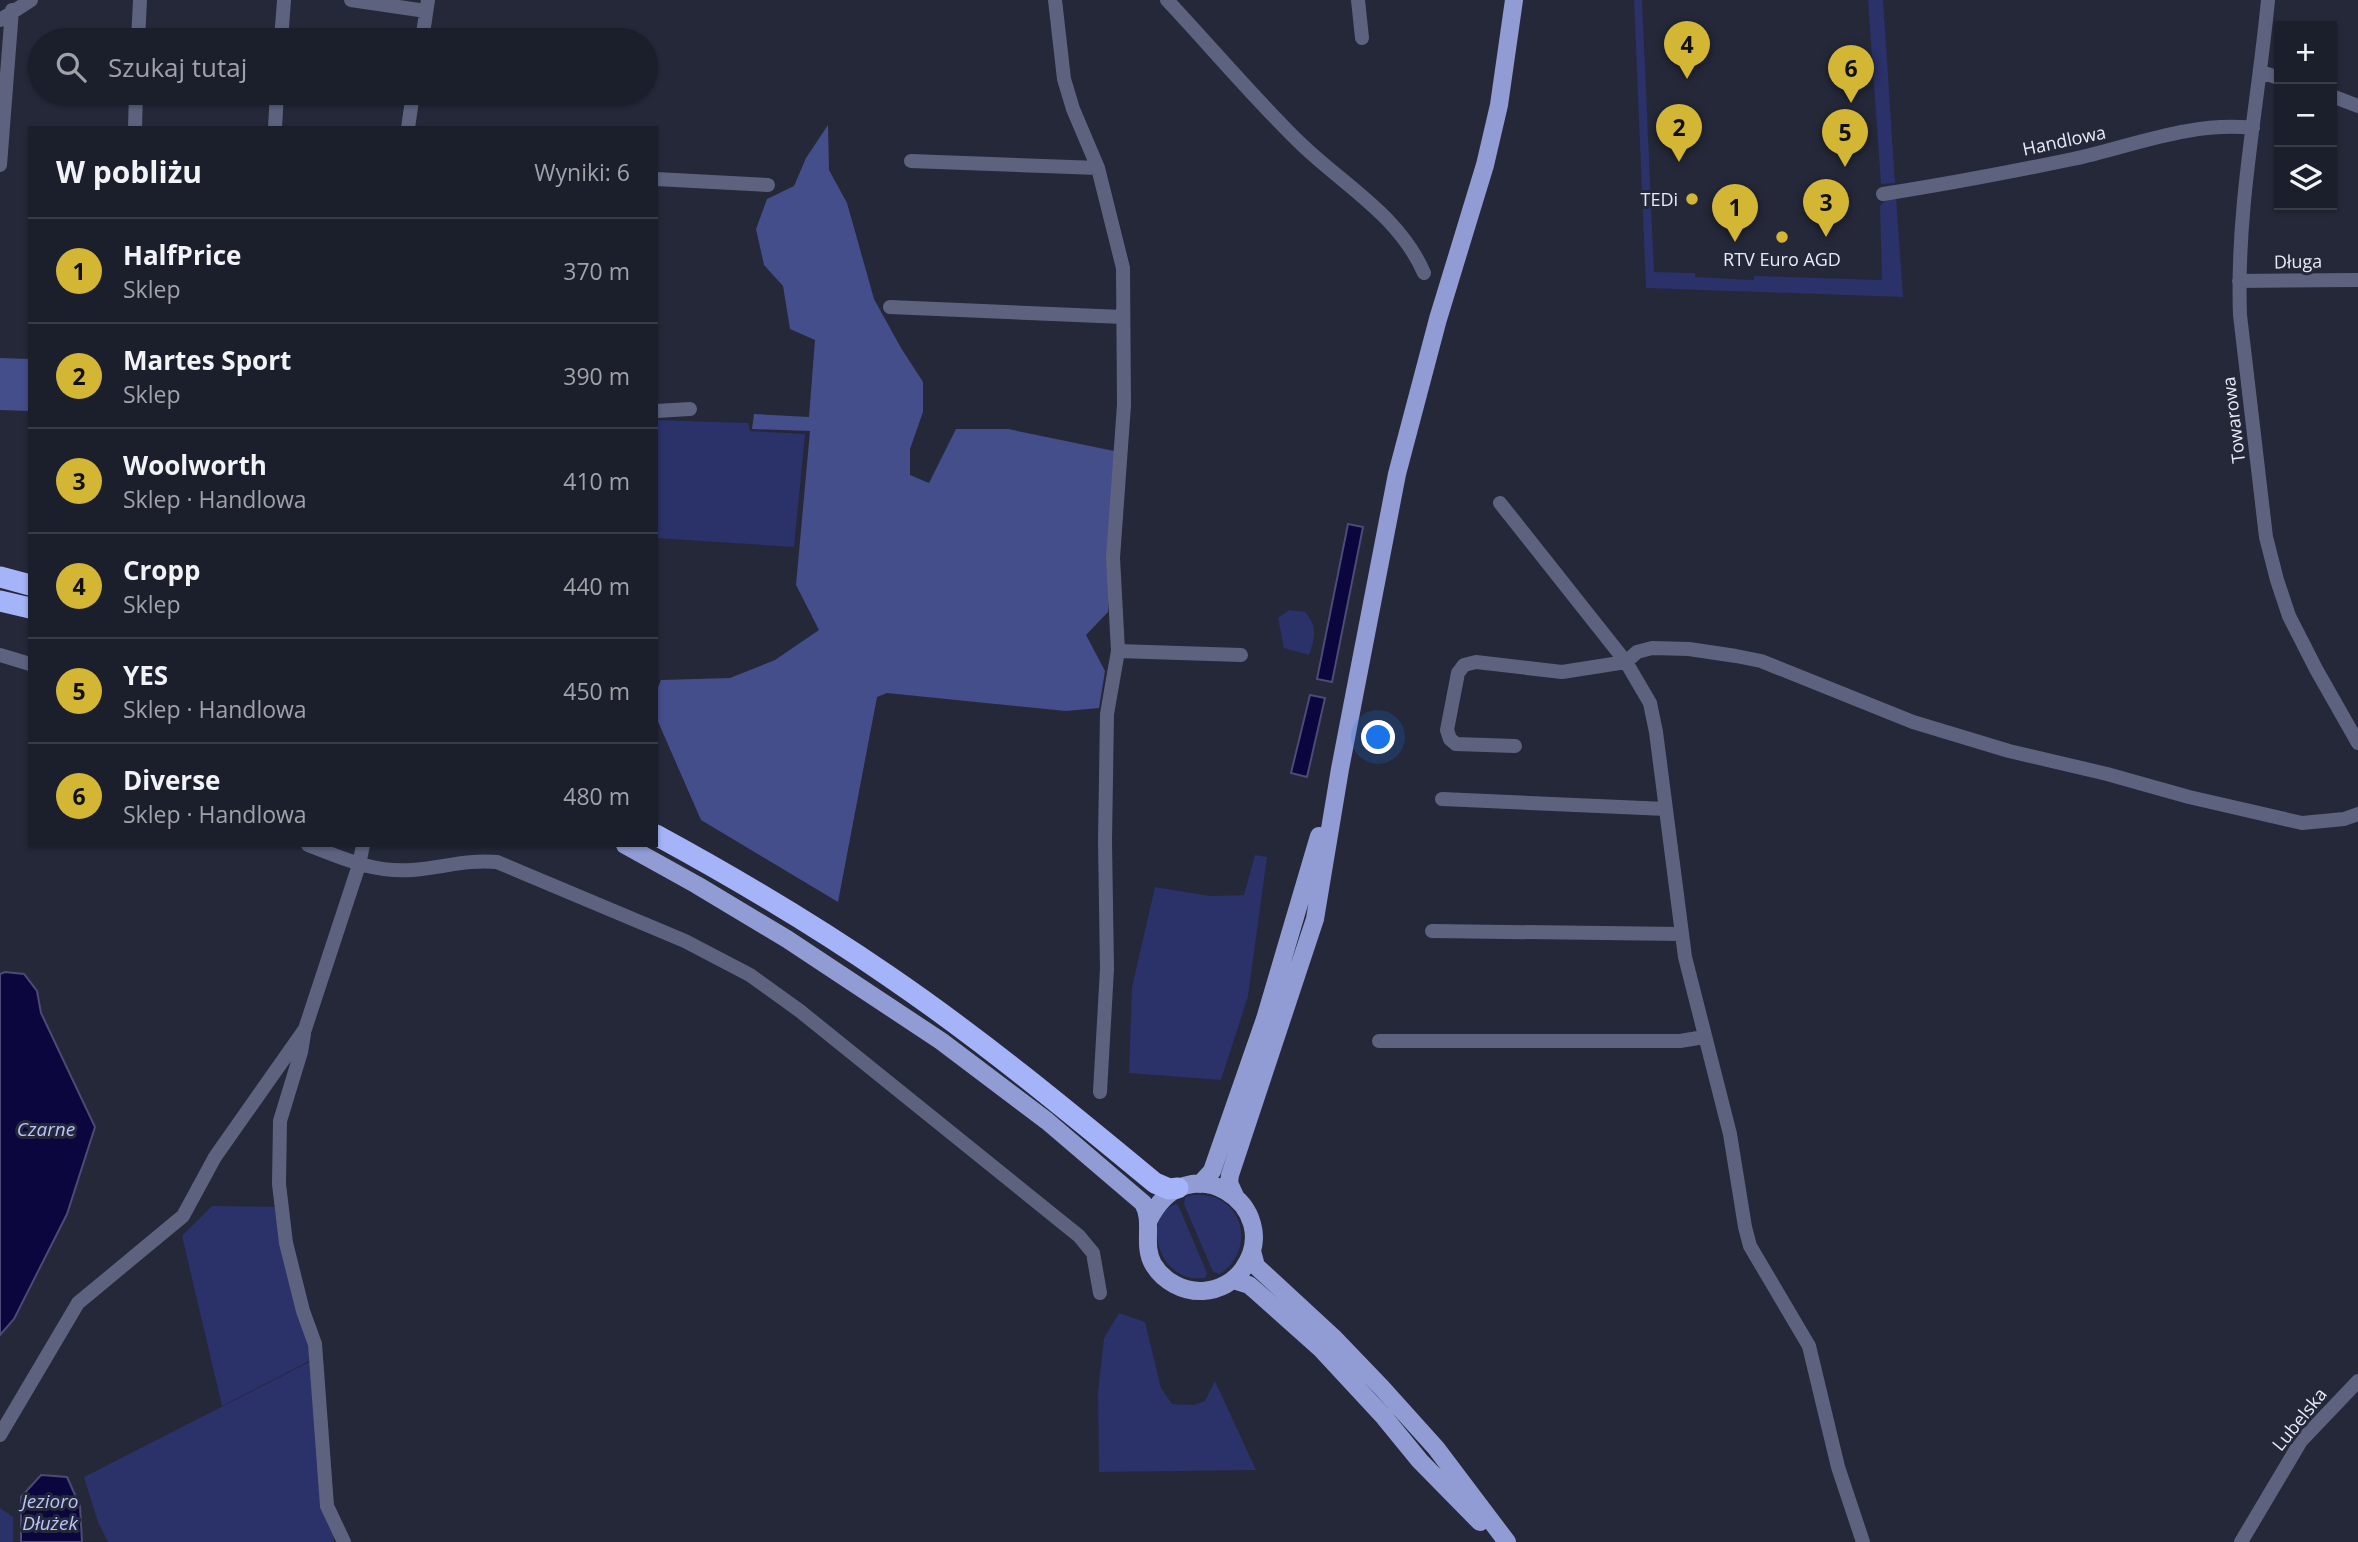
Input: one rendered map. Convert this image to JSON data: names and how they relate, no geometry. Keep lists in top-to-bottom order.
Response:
{
  "streets": {
    "street": [
      "Handlowa",
      "Długa",
      "Towarowa",
      "Lubelska"
    ]
  },
  "crossings": [
    ["Handlowa", "Towarowa"],
    ["Długa", "Towarowa"]
  ],
  "water": ["Czarne", "Jezioro Dłużek"],
  "places": ["TEDi", "RTV Euro AGD"],
  "page": {
    "map_buttons": ["+", "−"],
    "pins": [
      "4",
      "6",
      "2",
      "5",
      "3",
      "1"
    ],
    "search": "Szukaj tutaj",
    "heading": ["W pobliżu", "Wyniki: 6"],
    "list": [
      {
        "mark": "1",
        "name": "HalfPrice",
        "note": "Sklep",
        "value": "370 m"
      },
      {
        "mark": "2",
        "name": "Martes Sport",
        "note": "Sklep",
        "value": "390 m"
      },
      {
        "mark": "3",
        "name": "Woolworth",
        "note": "Sklep · Handlowa",
        "value": "410 m"
      },
      {
        "mark": "4",
        "name": "Cropp",
        "note": "Sklep",
        "value": "440 m"
      },
      {
        "mark": "5",
        "name": "YES",
        "note": "Sklep · Handlowa",
        "value": "450 m"
      },
      {
        "mark": "6",
        "name": "Diverse",
        "note": "Sklep · Handlowa",
        "value": "480 m"
      }
    ]
  }
}
